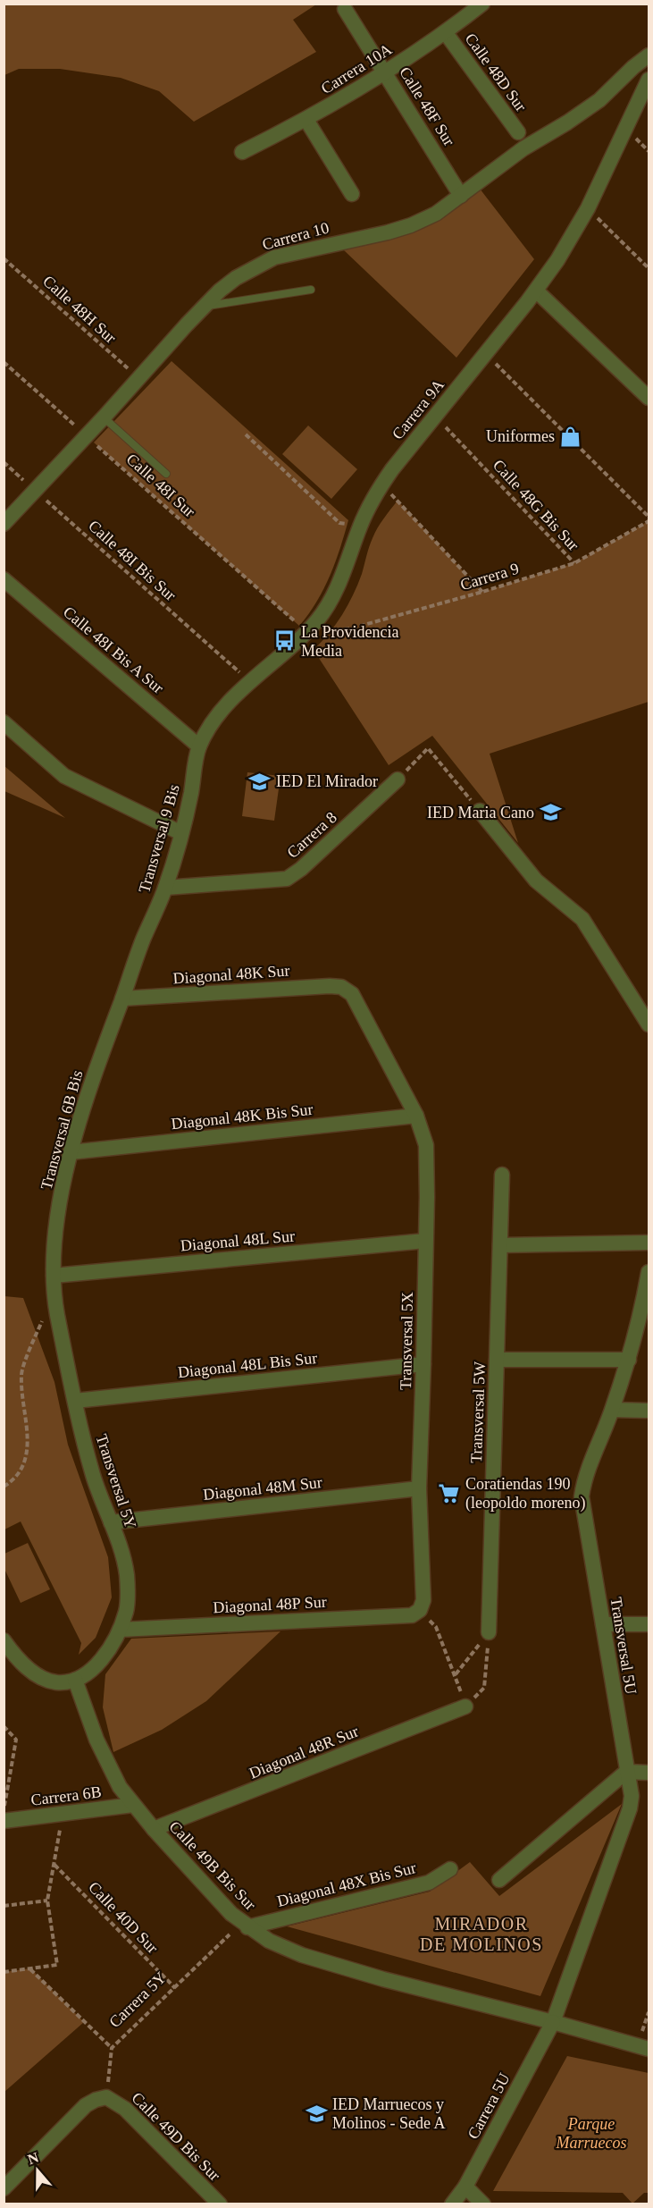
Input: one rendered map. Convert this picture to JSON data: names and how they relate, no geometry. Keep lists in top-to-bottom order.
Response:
{
  "streets": {
    "street": [
      "Carrera 10A",
      "Calle 48D Sur",
      "Calle 48F Sur",
      "Carrera 10",
      "Carrera 9A",
      "Calle 48I Bis A Sur",
      "Carrera 8",
      "Transversal 9 Bis",
      "Diagonal 48K Sur",
      "Diagonal 48K Bis Sur",
      "Transversal 6B Bis",
      "Diagonal 48L Sur",
      "Transversal 5X",
      "Diagonal 48L Bis Sur",
      "Transversal 5W",
      "Transversal 5Y",
      "Diagonal 48M Sur",
      "Diagonal 48P Sur",
      "Transversal 5U",
      "Diagonal 48R Sur",
      "Carrera 6B",
      "Calle 49B Bis Sur",
      "Diagonal 48X Bis Sur",
      "Carrera 5U",
      "Calle 49D Bis Sur"
    ],
    "path": [
      "Calle 48H Sur",
      "Calle 48I Sur",
      "Calle 48G Bis Sur",
      "Calle 48I Bis Sur",
      "Carrera 9",
      "Calle 40D Sur",
      "Carrera 5Y"
    ]
  },
  "crossings": [
    ["Carrera 10A", "Calle 48D Sur"],
    ["Carrera 10A", "Calle 48F Sur"],
    ["Calle 48F Sur", "Carrera 10"],
    ["Carrera 10", "Calle 48H Sur"],
    ["Carrera 10", "Calle 48I Sur"],
    ["Carrera 10", "Calle 48I Bis Sur"],
    ["Carrera 9A", "Calle 48G Bis Sur"],
    ["Carrera 9A", "Calle 48I Bis A Sur"],
    ["Carrera 9A", "Transversal 9 Bis"],
    ["Calle 48G Bis Sur", "Carrera 9"],
    ["Calle 48I Bis A Sur", "Transversal 9 Bis"],
    ["Carrera 8", "Transversal 9 Bis"],
    ["Transversal 9 Bis", "Diagonal 48K Sur"],
    ["Transversal 9 Bis", "Transversal 6B Bis"],
    ["Diagonal 48K Sur", "Transversal 6B Bis"],
    ["Diagonal 48K Sur", "Transversal 5X"],
    ["Diagonal 48K Bis Sur", "Transversal 6B Bis"],
    ["Diagonal 48K Bis Sur", "Transversal 5X"],
    ["Transversal 6B Bis", "Diagonal 48L Sur"],
    ["Transversal 6B Bis", "Transversal 5Y"],
    ["Diagonal 48L Sur", "Transversal 5X"],
    ["Diagonal 48L Sur", "Transversal 5Y"],
    ["Transversal 5X", "Diagonal 48L Bis Sur"],
    ["Transversal 5X", "Diagonal 48M Sur"],
    ["Transversal 5X", "Diagonal 48P Sur"],
    ["Diagonal 48L Bis Sur", "Transversal 5Y"],
    ["Transversal 5Y", "Diagonal 48M Sur"],
    ["Transversal 5Y", "Diagonal 48P Sur"],
    ["Transversal 5Y", "Calle 49B Bis Sur"],
    ["Transversal 5U", "Calle 49B Bis Sur"],
    ["Transversal 5U", "Carrera 5U"],
    ["Diagonal 48R Sur", "Calle 49B Bis Sur"],
    ["Carrera 6B", "Calle 49B Bis Sur"],
    ["Calle 49B Bis Sur", "Diagonal 48X Bis Sur"],
    ["Calle 49B Bis Sur", "Carrera 5U"],
    ["Calle 40D Sur", "Carrera 5Y"],
    ["Carrera 5Y", "Calle 49D Bis Sur"]
  ],
  "districts": ["MIRADOR DE MOLINOS"],
  "parks": ["Parque Marruecos"],
  "places": {
    "shop": ["Uniformes"],
    "bus stop": ["La Providencia Media"],
    "school or university": ["IED El Mirador", "IED Maria Cano", "IED Marruecos y Molinos - Sede A"],
    "supermarket": ["Coratiendas 190 (leopoldo moreno)"]
  },
  "north": "top"
}
